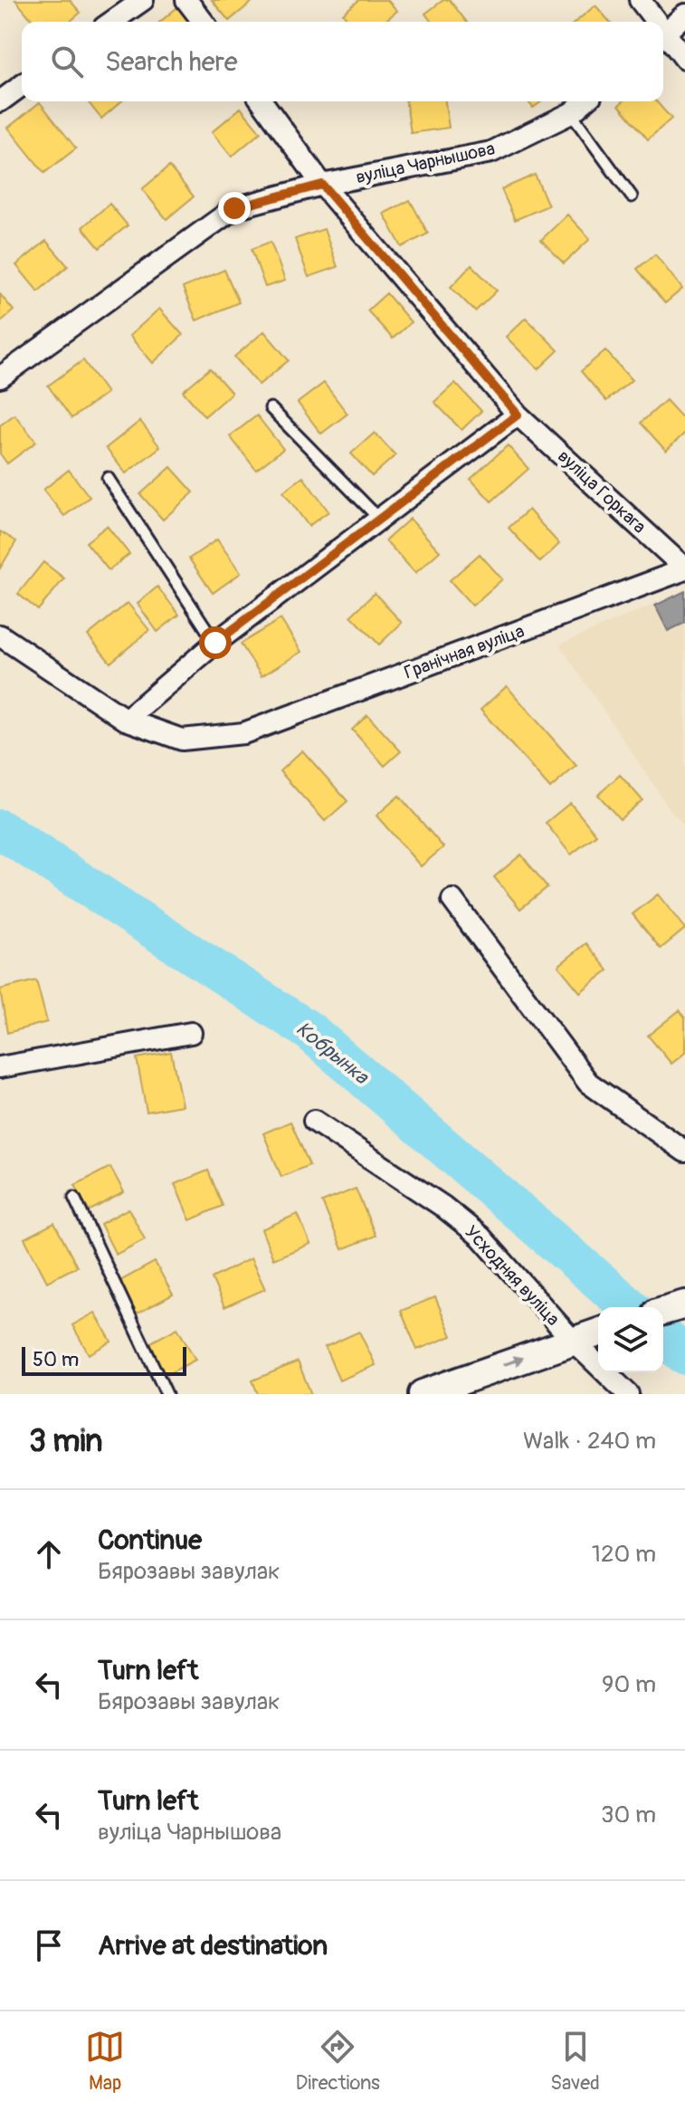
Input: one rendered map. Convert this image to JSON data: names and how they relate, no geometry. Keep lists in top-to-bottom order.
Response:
{
  "streets": {
    "street": [
      "вуліца Чарнышова",
      "вуліца Горкага",
      "Гранічная вуліца",
      "Усходняя вуліца"
    ]
  },
  "crossings": [
    ["вуліца Чарнышова", "вуліца Горкага"],
    ["вуліца Горкага", "Гранічная вуліца"]
  ],
  "water": ["Кобрынка"],
  "scale_bar": "50 m",
  "page": {
    "search": "Search here",
    "scale": "50 m",
    "heading": ["3 min", "Walk · 240 m"],
    "list": [
      ["Continue", "Бярозавы завулак", "120 m"],
      ["Turn left", "Бярозавы завулак", "90 m"],
      ["Turn left", "вуліца Чарнышова", "30 m"],
      "Arrive at destination"
    ],
    "nav": ["Map", "Directions", "Saved"]
  }
}
